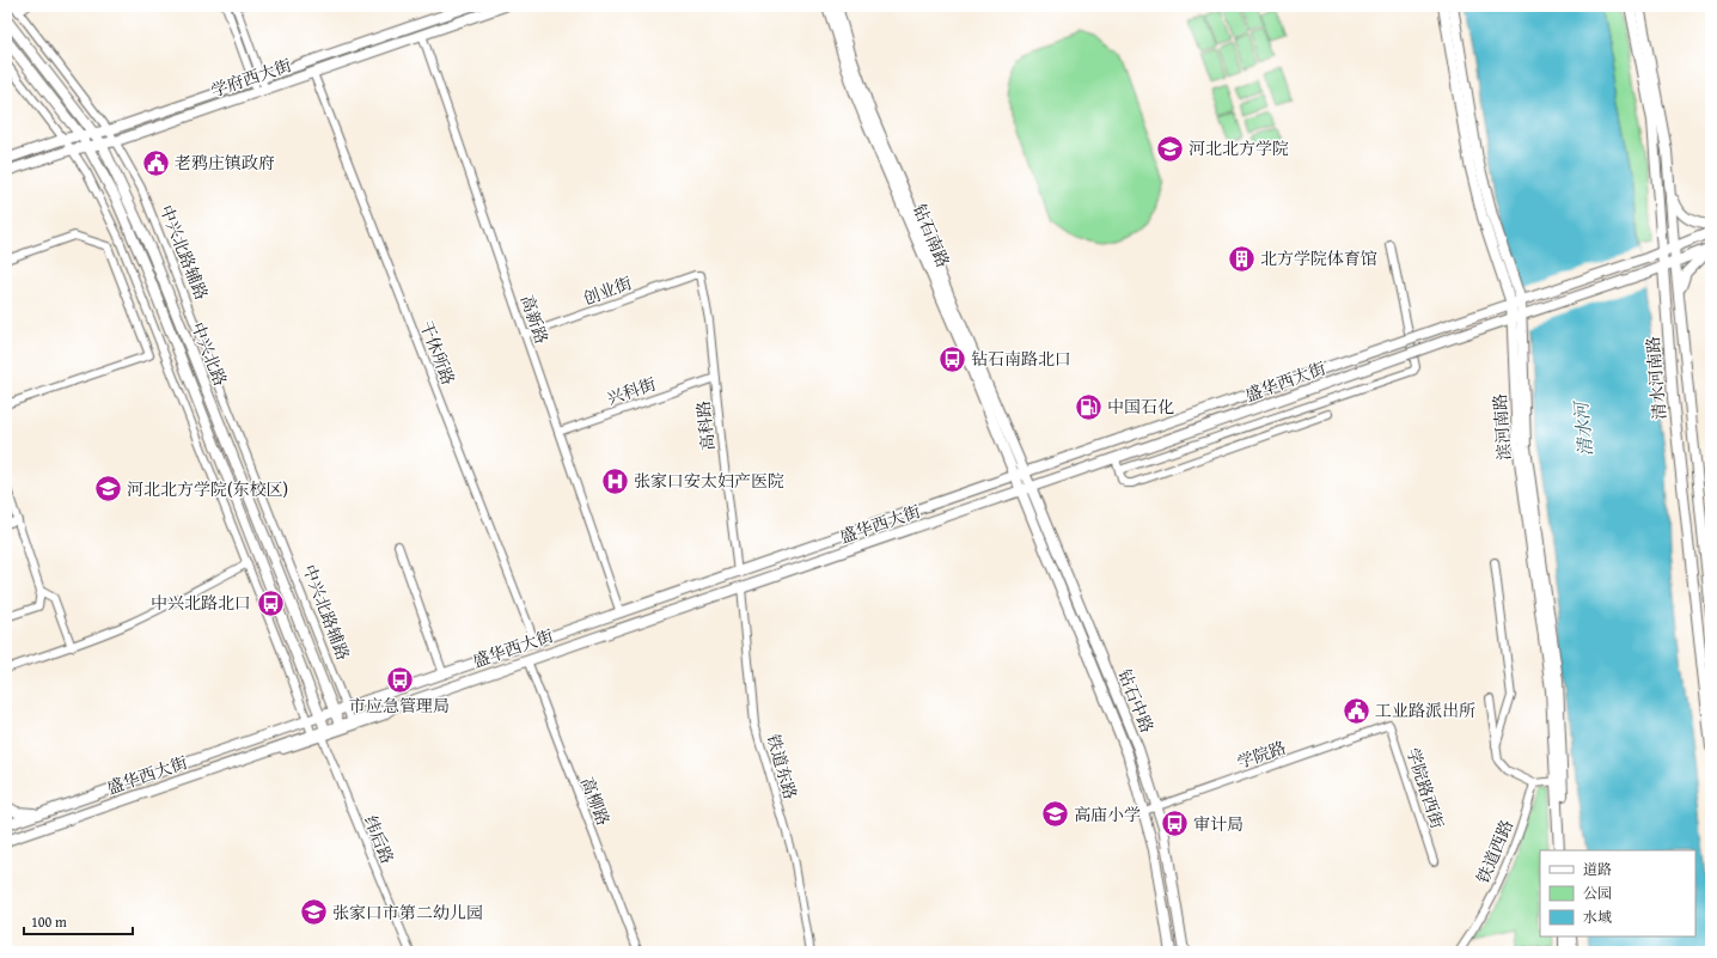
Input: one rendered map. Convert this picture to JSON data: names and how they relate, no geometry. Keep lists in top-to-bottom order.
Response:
{
  "streets": {
    "main road": [
      "学府西大街",
      "钻石南路",
      "中兴北路",
      "清水河南路",
      "盛华西大街",
      "滨河南路",
      "钻石中路"
    ],
    "street": [
      "中兴北路辅路",
      "创业街",
      "高新路",
      "干休所路",
      "兴科街",
      "高科路",
      "学院路",
      "铁道东路",
      "学院路西街",
      "高柳路",
      "纬后路",
      "铁道西路"
    ]
  },
  "crossings": [
    ["学府西大街", "中兴北路辅路"],
    ["学府西大街", "高新路"],
    ["学府西大街", "干休所路"],
    ["学府西大街", "中兴北路"],
    ["钻石南路", "盛华西大街"],
    ["钻石南路", "钻石中路"],
    ["中兴北路辅路", "盛华西大街"],
    ["创业街", "高新路"],
    ["创业街", "高科路"],
    ["高新路", "盛华西大街"],
    ["高新路", "兴科街"],
    ["干休所路", "盛华西大街"],
    ["中兴北路", "盛华西大街"],
    ["中兴北路", "纬后路"],
    ["清水河南路", "盛华西大街"],
    ["盛华西大街", "高科路"],
    ["盛华西大街", "滨河南路"],
    ["盛华西大街", "钻石中路"],
    ["盛华西大街", "铁道东路"],
    ["盛华西大街", "高柳路"],
    ["盛华西大街", "纬后路"],
    ["兴科街", "高科路"],
    ["钻石中路", "学院路"],
    ["学院路", "学院路西街"]
  ],
  "water": ["清水河"],
  "places": {
    "school or university": [
      "河北北方学院",
      "河北北方学院(东校区)",
      "高庙小学",
      "张家口市第二幼儿园"
    ],
    "public building": ["老鸦庄镇政府", "工业路派出所"],
    "building": ["北方学院体育馆"],
    "bus stop": [
      "钻石南路北口",
      "中兴北路北口",
      "市应急管理局",
      "审计局"
    ],
    "fuel station": ["中国石化"],
    "hospital": ["张家口安太妇产医院"]
  },
  "legend": ["道路", "公园", "水域"],
  "scale_bar": "100 m"
}
